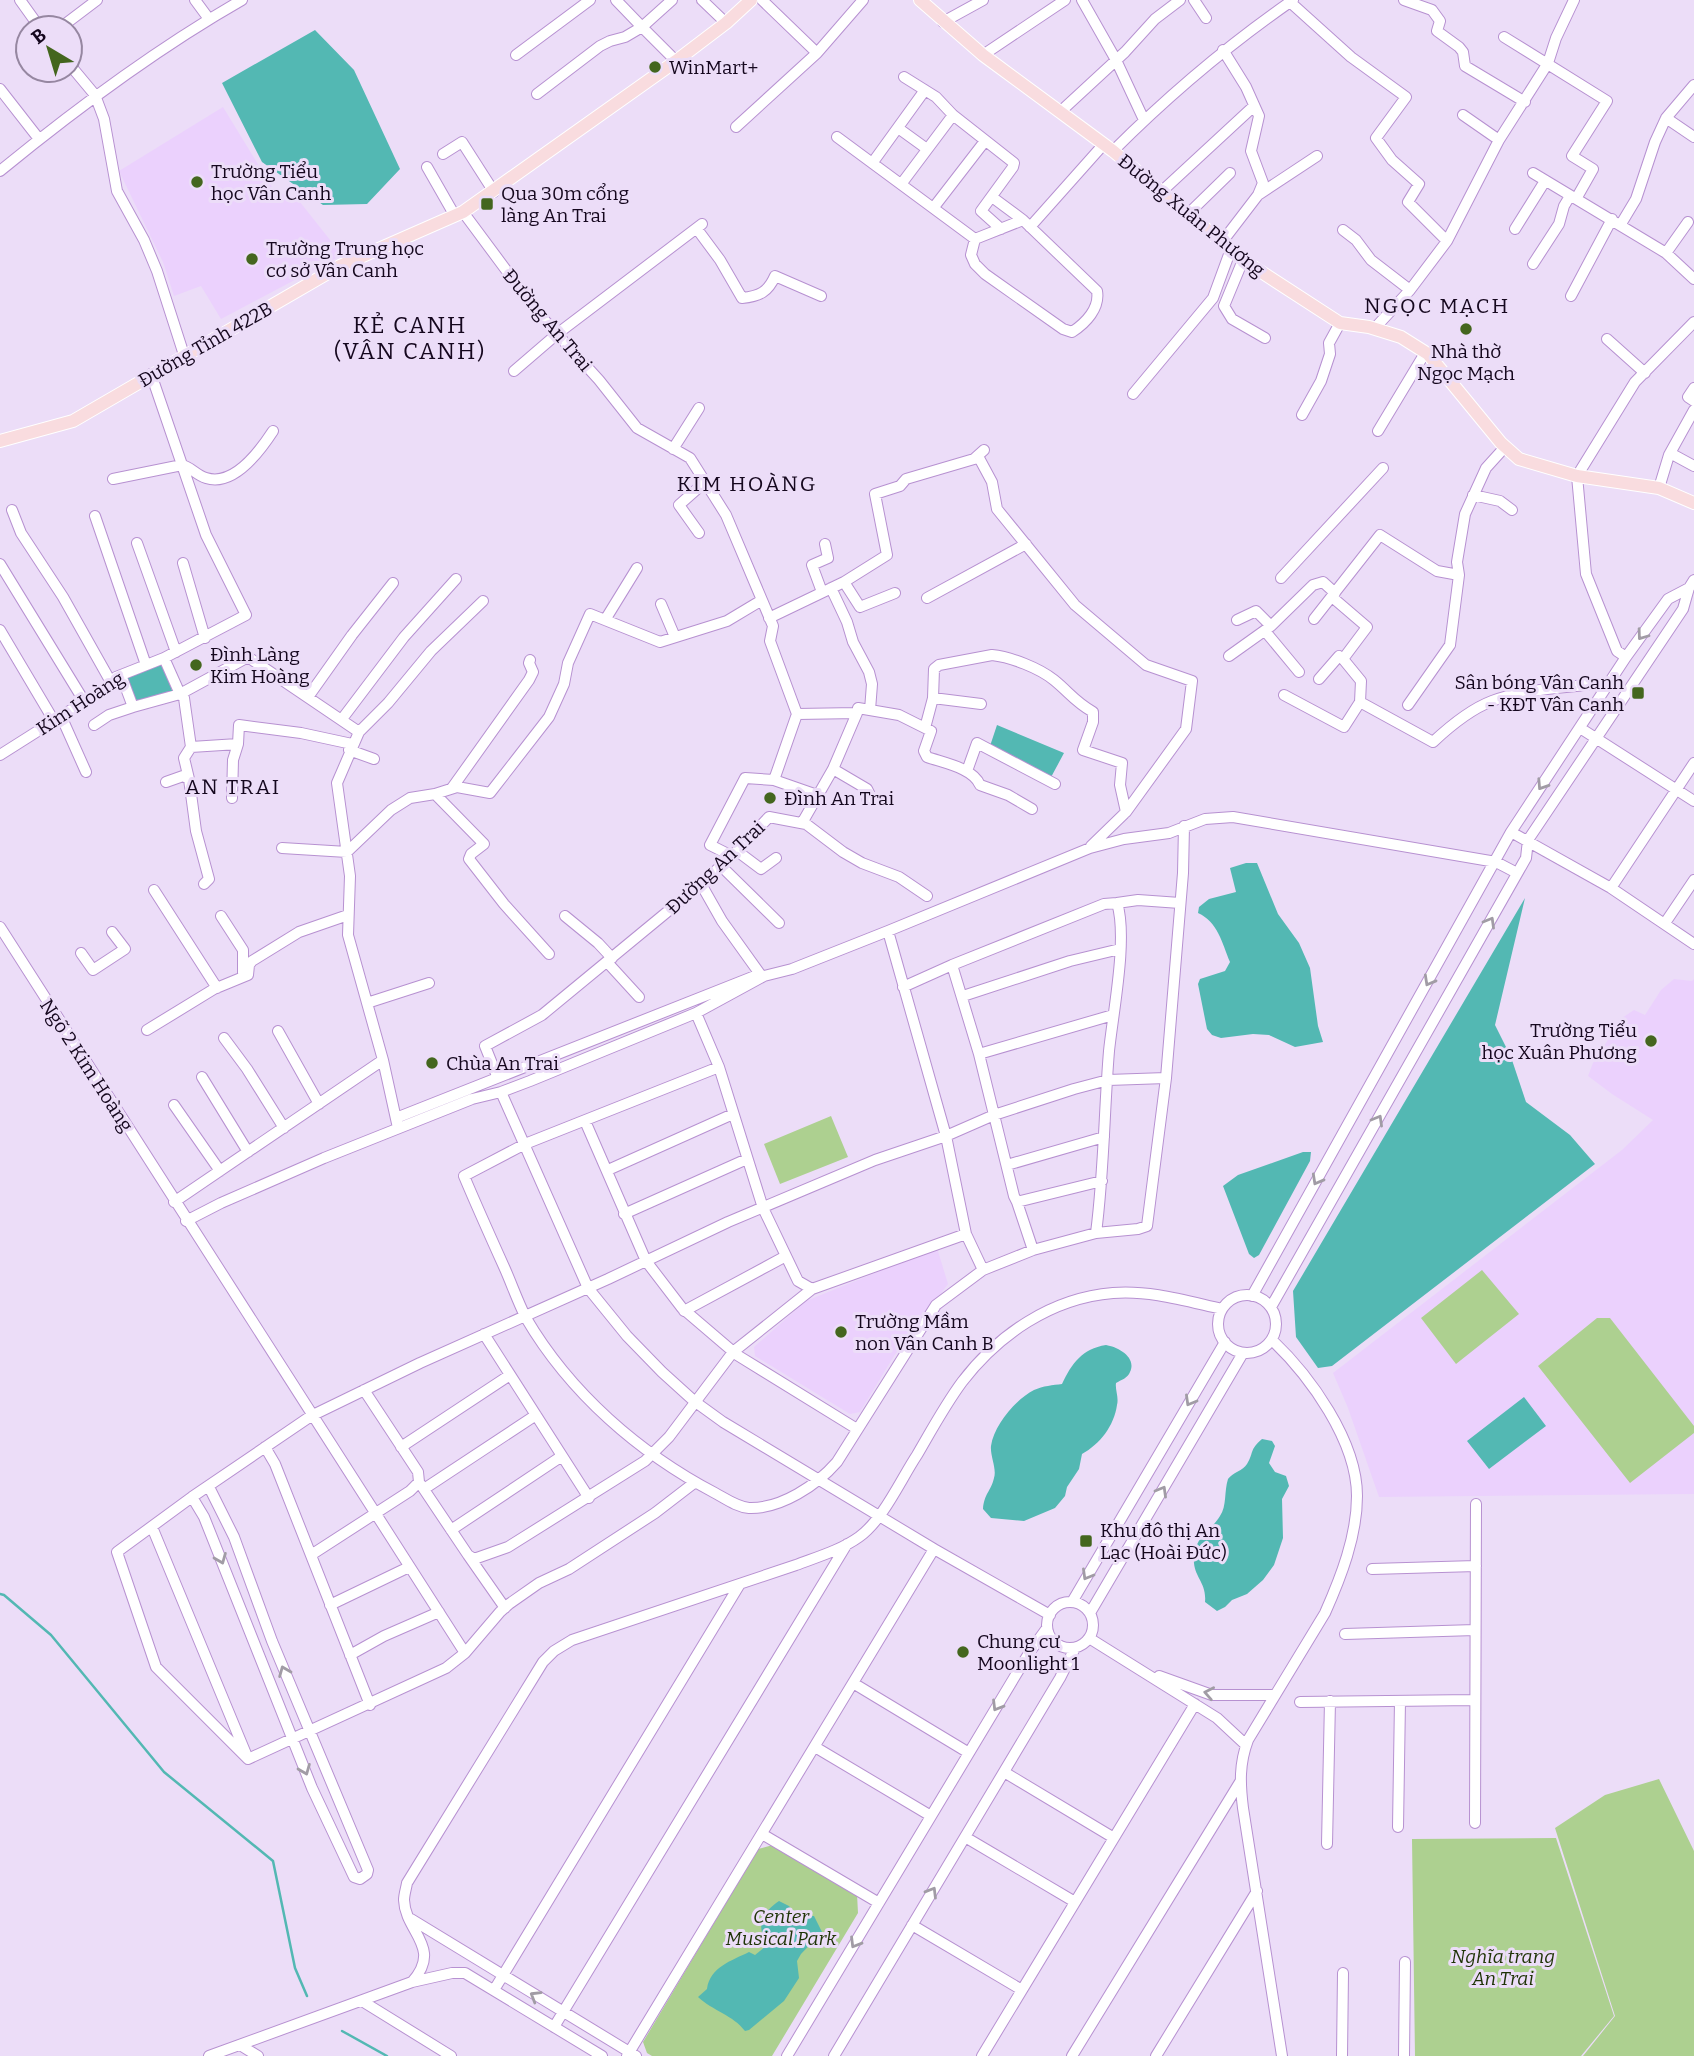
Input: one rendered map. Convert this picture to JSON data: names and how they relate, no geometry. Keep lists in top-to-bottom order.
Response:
{
  "streets": {
    "main road": ["Đường Xuân Phương", "Đường Tỉnh 422B"],
    "street": ["Đường An Trai", "Kim Hoàng", "Ngõ 2 Kim Hoàng"]
  },
  "crossings": [
    ["Đường An Trai", "Đường Tỉnh 422B"]
  ],
  "districts": [
    "NGỌC MẠCH",
    "KẺ CANH (VÂN CANH)",
    "KIM HOÀNG",
    "AN TRAI"
  ],
  "parks": ["Center Musical Park", "Nghĩa trang An Trai"],
  "places": {
    "other": [
      "WinMart+",
      "Trường Tiểu học Vân Canh",
      "Trường Trung học cơ sở Vân Canh",
      "Nhà thờ Ngọc Mạch",
      "Đình Làng Kim Hoàng",
      "Đình An Trai",
      "Trường Tiểu học Xuân Phương",
      "Chùa An Trai",
      "Trường Mầm non Vân Canh B",
      "Chung cư Moonlight 1"
    ],
    "transit": ["Qua 30m cổng làng An Trai", "Sân bóng Vân Canh - KĐT Vân Canh", "Khu đô thị An Lạc (Hoài Đức)"]
  },
  "north": "top left"
}
